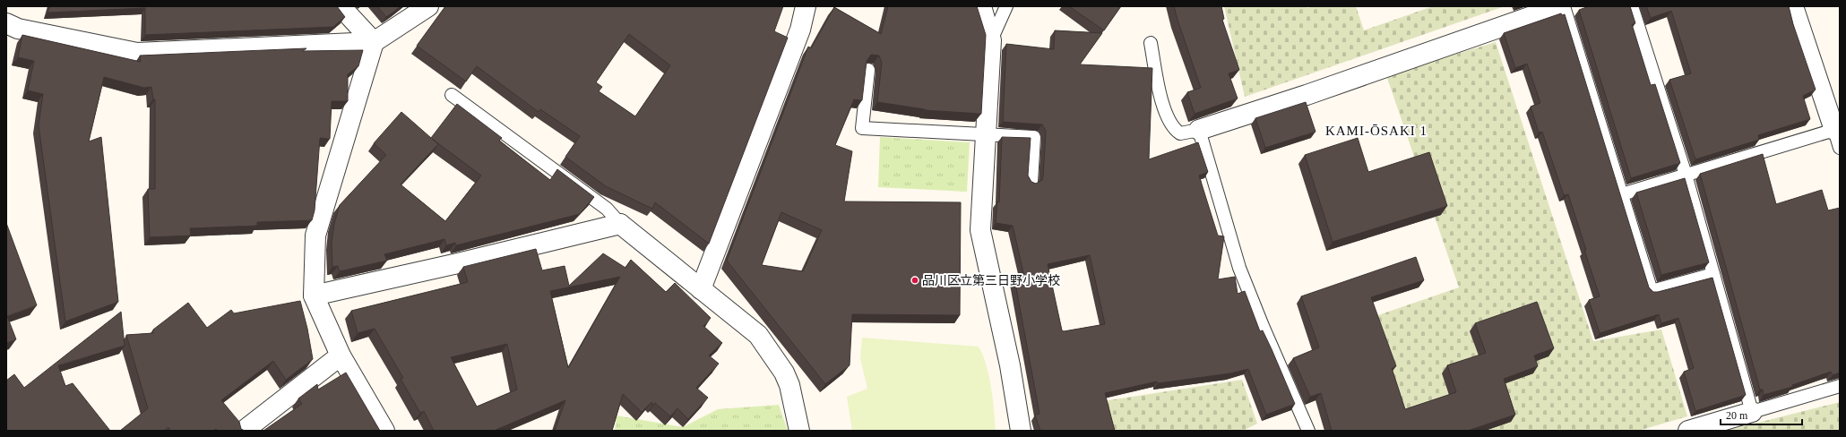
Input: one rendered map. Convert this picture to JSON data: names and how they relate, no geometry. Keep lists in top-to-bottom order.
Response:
{
  "districts": ["KAMI-ŌSAKI 1"],
  "places": ["品川区立第三日野小学校"],
  "scale_bar": "20 m"
}
